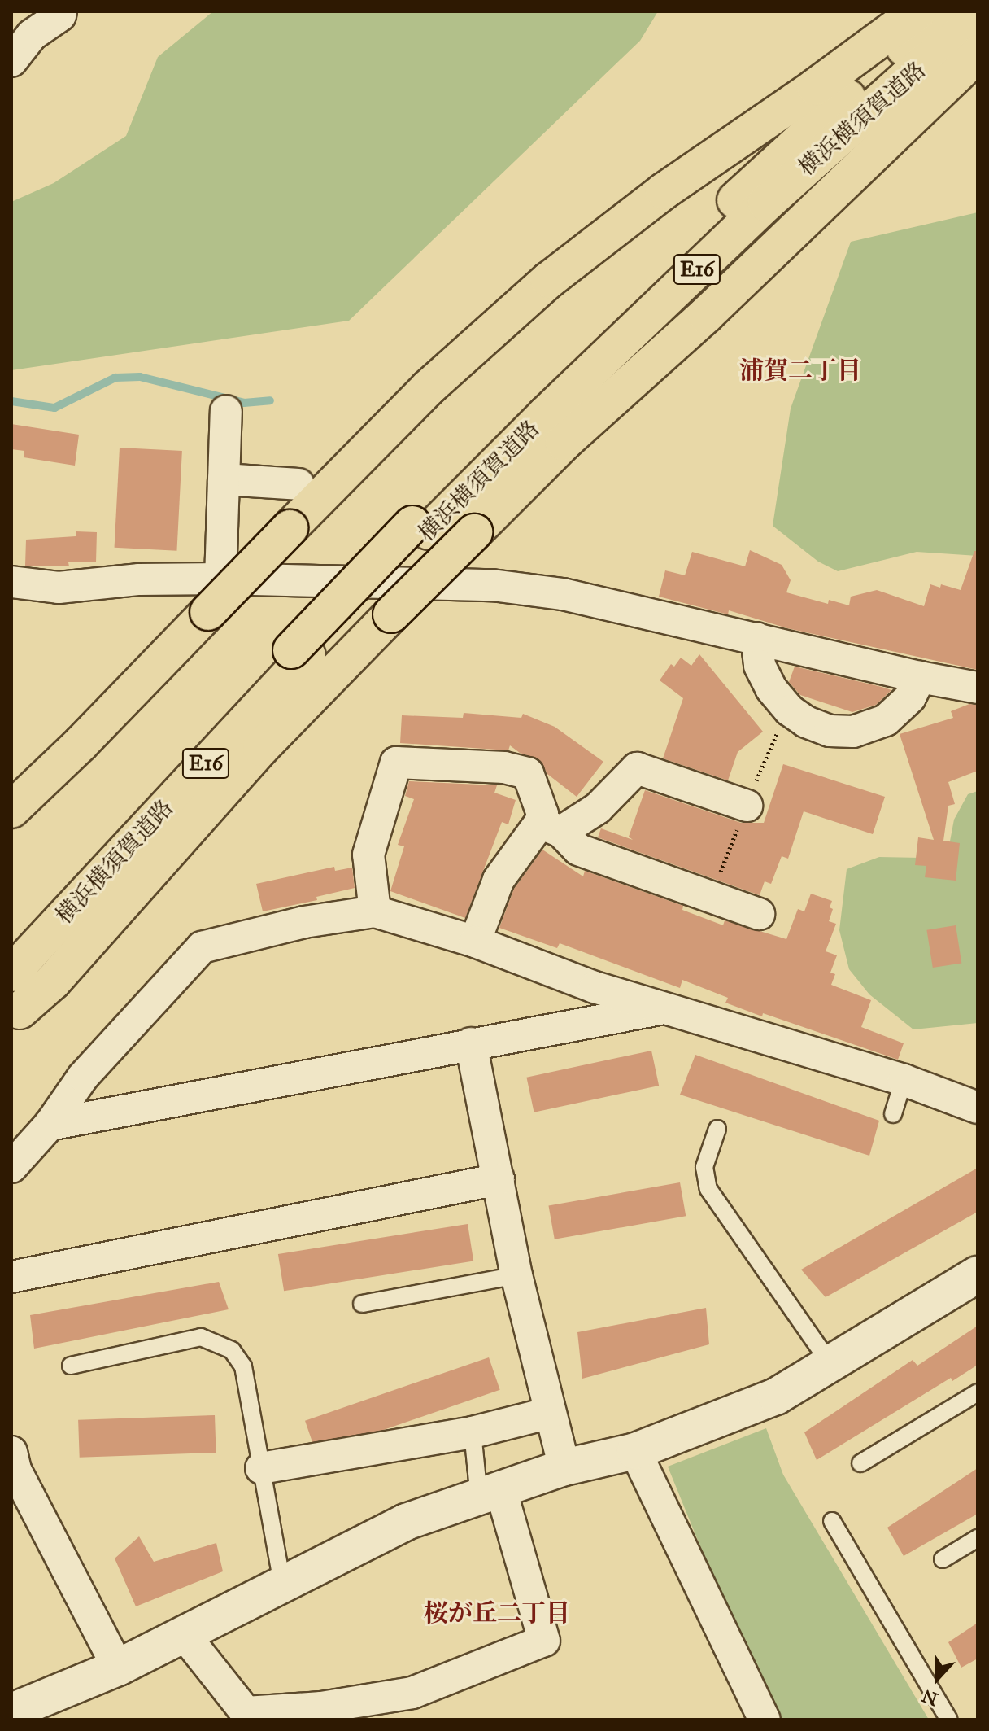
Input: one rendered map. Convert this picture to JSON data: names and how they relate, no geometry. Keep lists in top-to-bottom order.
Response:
{
  "streets": {
    "highway": ["横浜横須賀道路", "E16"]
  },
  "districts": ["浦賀二丁目", "桜が丘二丁目"],
  "north": "bottom"
}
